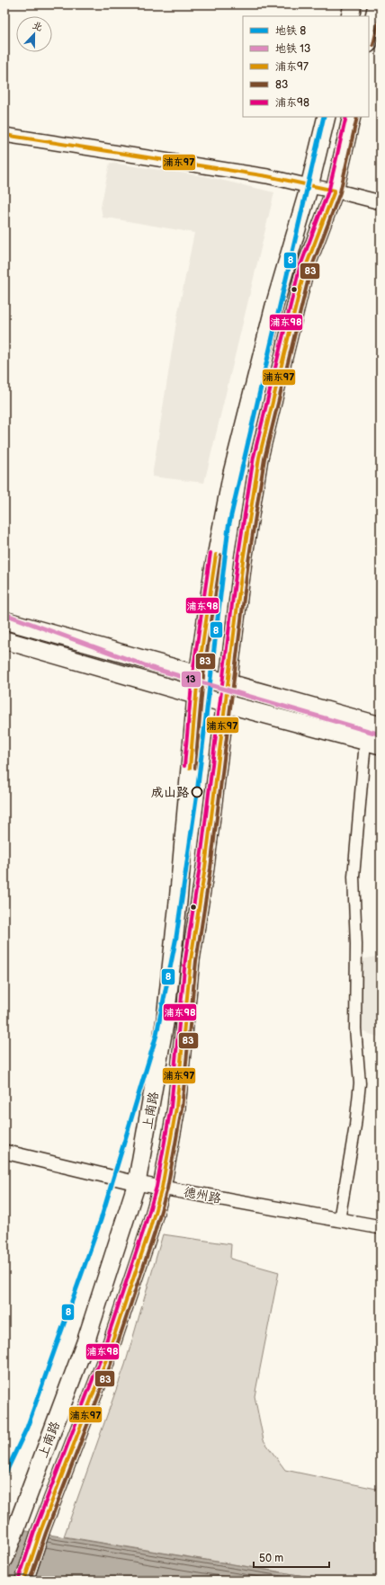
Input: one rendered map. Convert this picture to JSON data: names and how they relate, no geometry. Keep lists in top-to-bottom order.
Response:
{
  "streets": {
    "main road": ["上南路"],
    "street": ["德州路"]
  },
  "crossings": [
    ["上南路", "德州路"]
  ],
  "places": ["成山路"],
  "lines": [
    "transit line 83",
    "metro line 8",
    "transit line 浦东98",
    "transit line 浦东97",
    "metro line 13"
  ],
  "legend": [
    "地铁 8",
    "地铁 13",
    "浦东97",
    "83",
    "浦东98"
  ],
  "scale_bar": "50 m",
  "north": "top"
}
